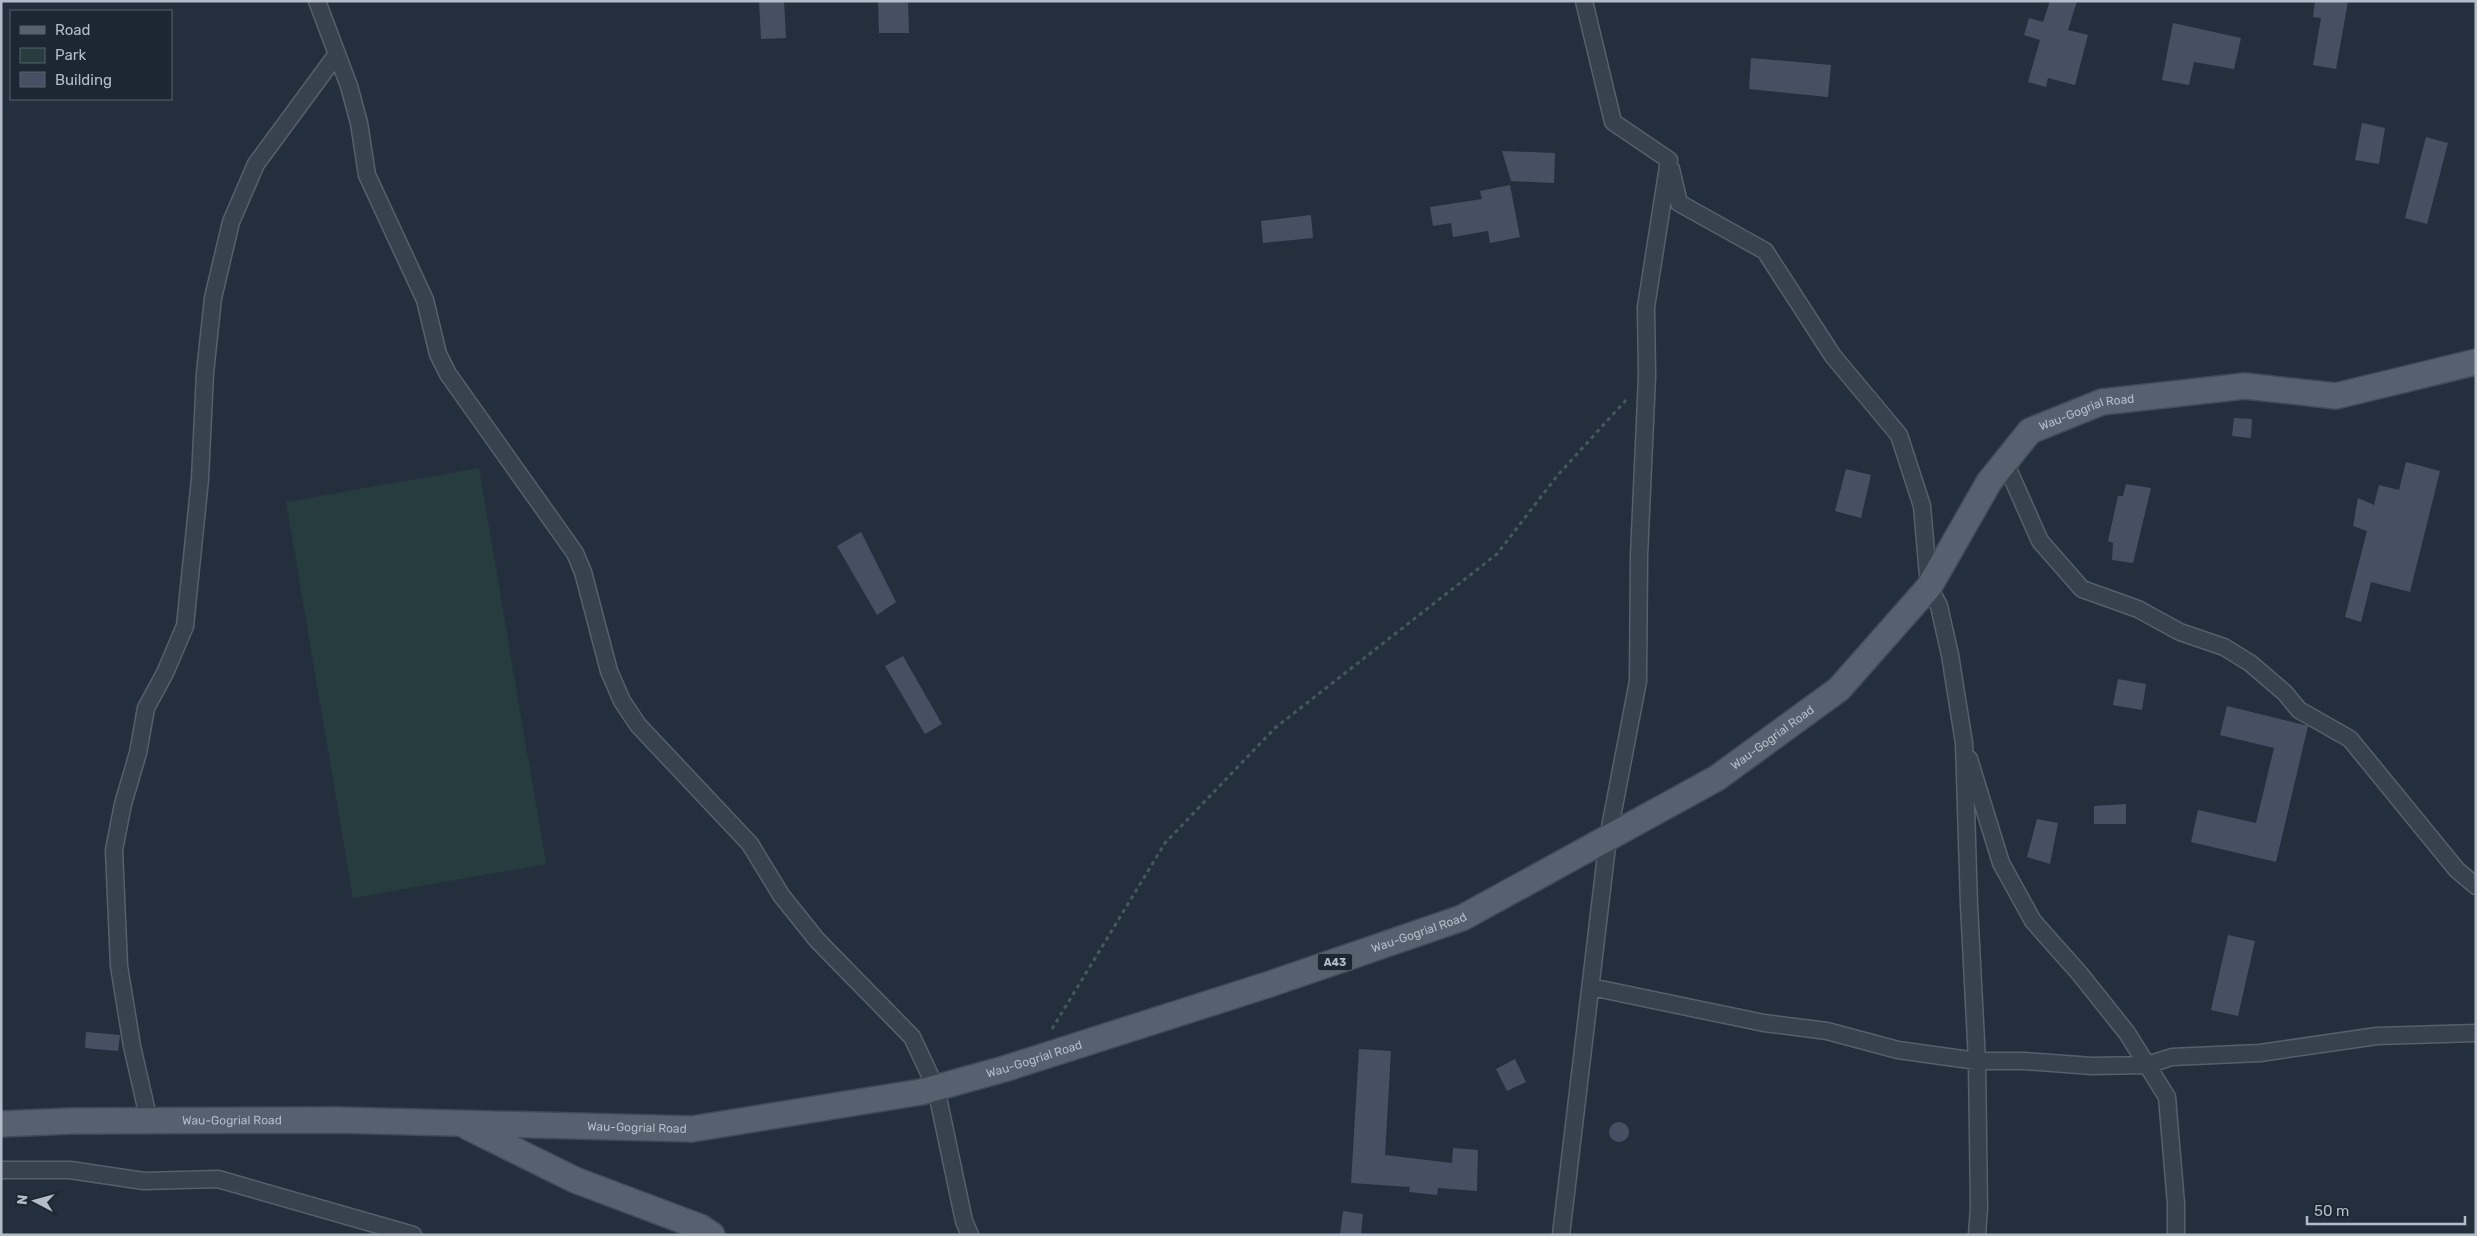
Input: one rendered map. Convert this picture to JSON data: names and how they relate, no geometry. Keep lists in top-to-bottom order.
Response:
{
  "streets": {
    "main road": ["Wau-Gogrial Road", "A43"]
  },
  "legend": ["Road", "Park", "Building"],
  "scale_bar": "50 m",
  "north": "left"
}
